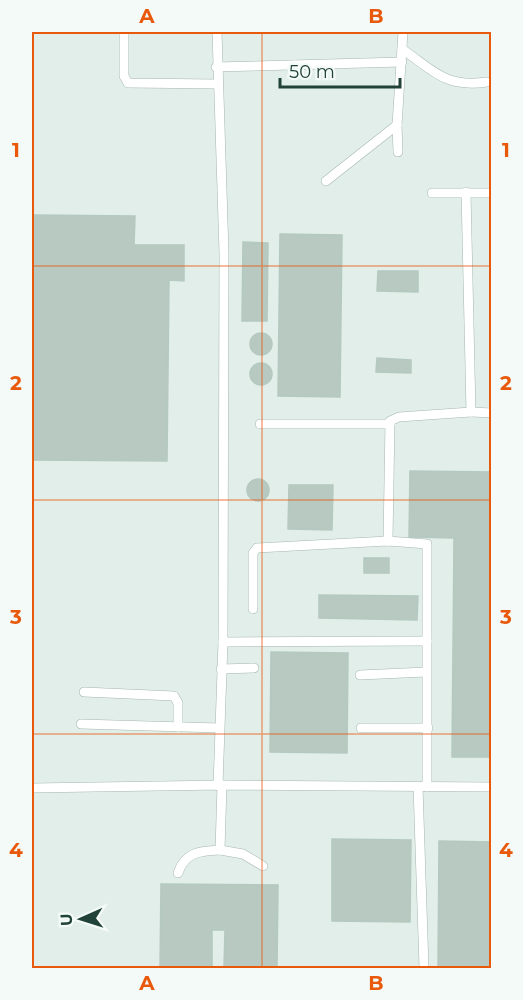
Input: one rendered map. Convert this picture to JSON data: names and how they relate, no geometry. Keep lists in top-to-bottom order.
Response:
{
  "scale_bar": "50 m",
  "north": "left",
  "grid": {
    "columns": ["A", "B"],
    "rows": [
      "1",
      "2",
      "3",
      "4"
    ]
  }
}
